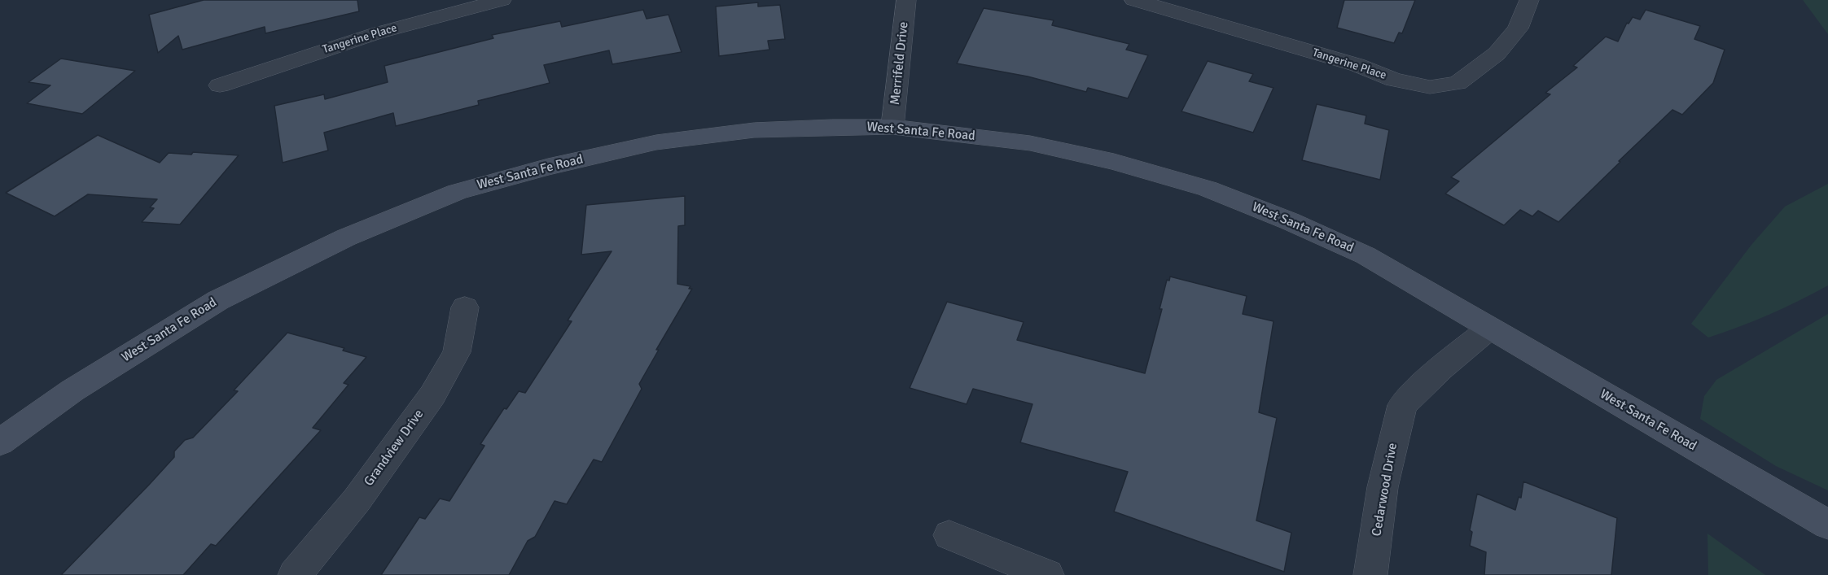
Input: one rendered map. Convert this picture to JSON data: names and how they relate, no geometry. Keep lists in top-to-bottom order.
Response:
{
  "streets": {
    "street": [
      "Tangerine Place",
      "Merrifeld Drive",
      "West Santa Fe Road",
      "Grandview Drive",
      "Cedarwood Drive"
    ]
  },
  "crossings": [
    ["Merrifeld Drive", "West Santa Fe Road"],
    ["West Santa Fe Road", "Cedarwood Drive"]
  ]
}
